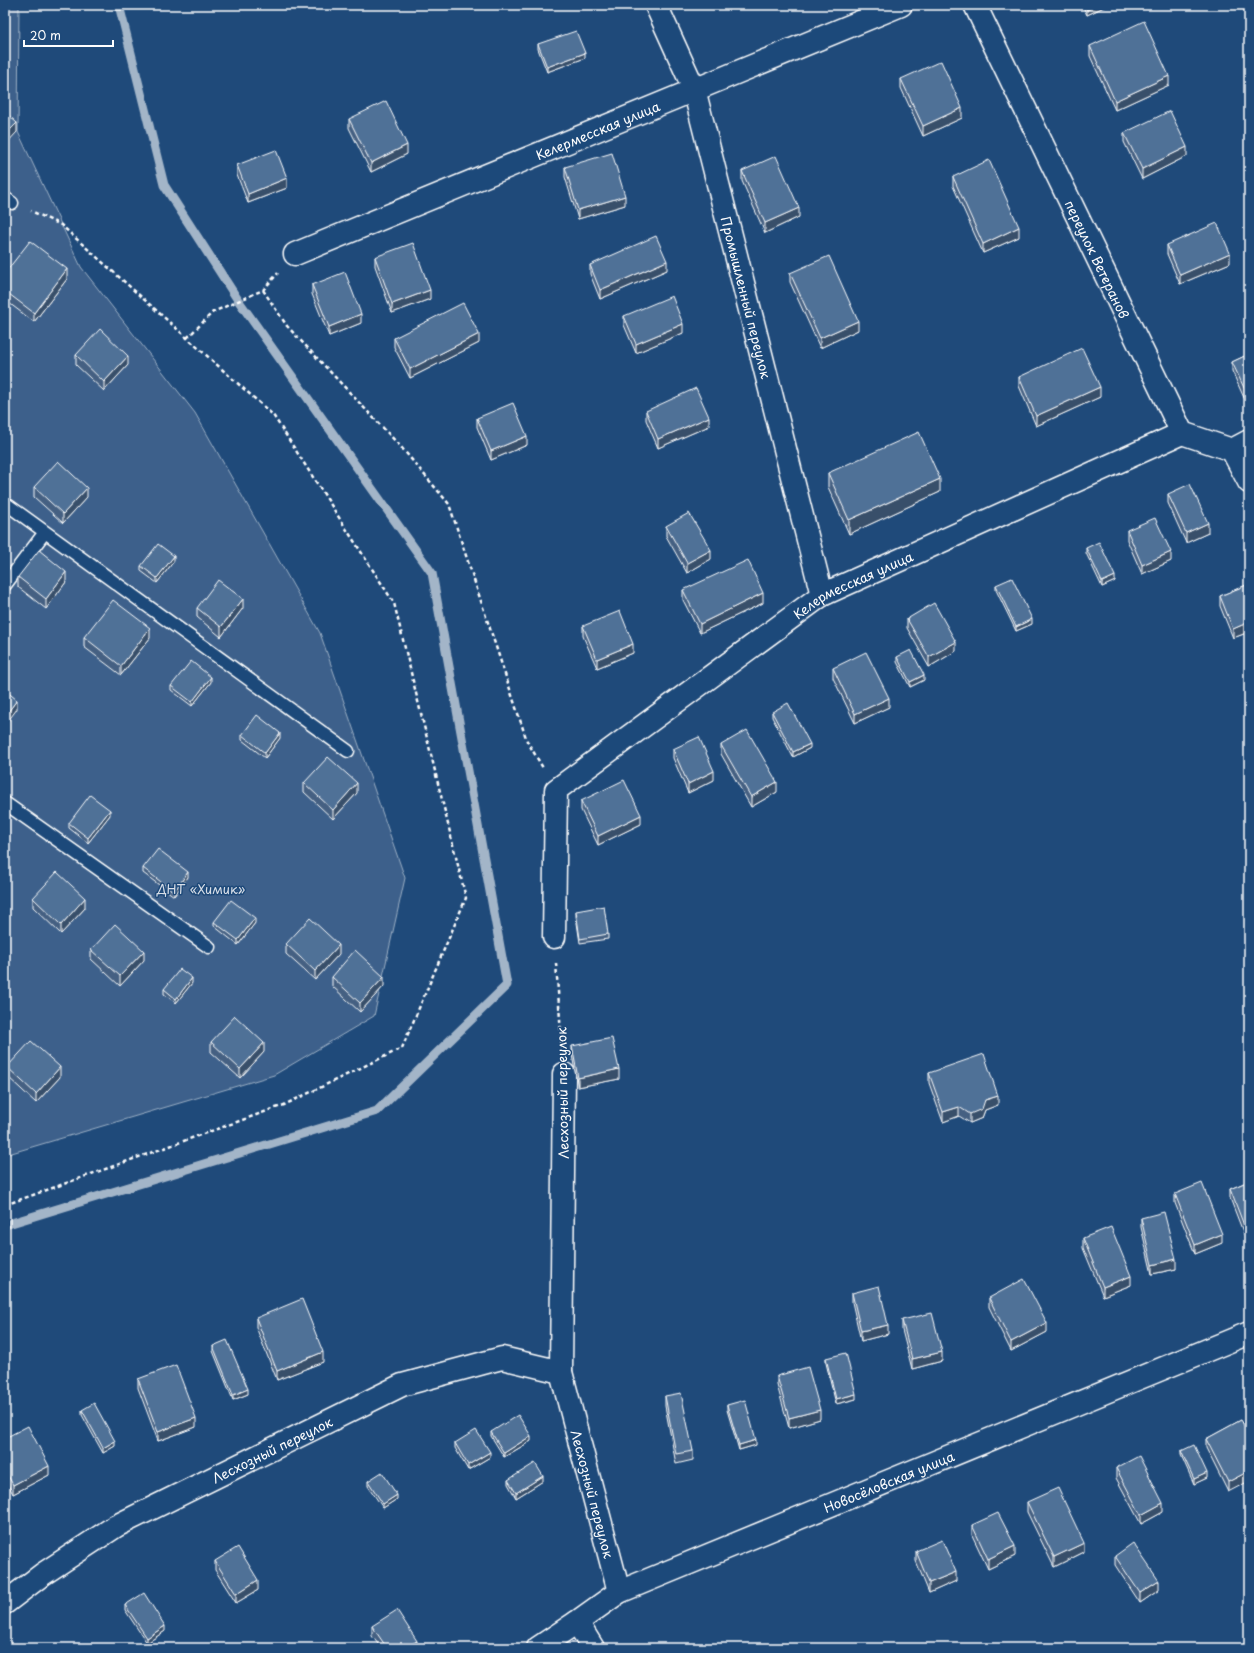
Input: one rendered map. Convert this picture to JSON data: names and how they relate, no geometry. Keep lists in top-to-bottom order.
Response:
{
  "streets": {
    "street": [
      "Келермесская улица",
      "переулок Ветеранов",
      "Промышленный переулок",
      "Лесхозный переулок",
      "Новосёловская улица"
    ]
  },
  "crossings": [
    ["Келермесская улица", "переулок Ветеранов"],
    ["Келермесская улица", "Промышленный переулок"],
    ["Лесхозный переулок", "Новосёловская улица"]
  ],
  "parks": ["ДНТ «Химик»"],
  "scale_bar": "20 m"
}
